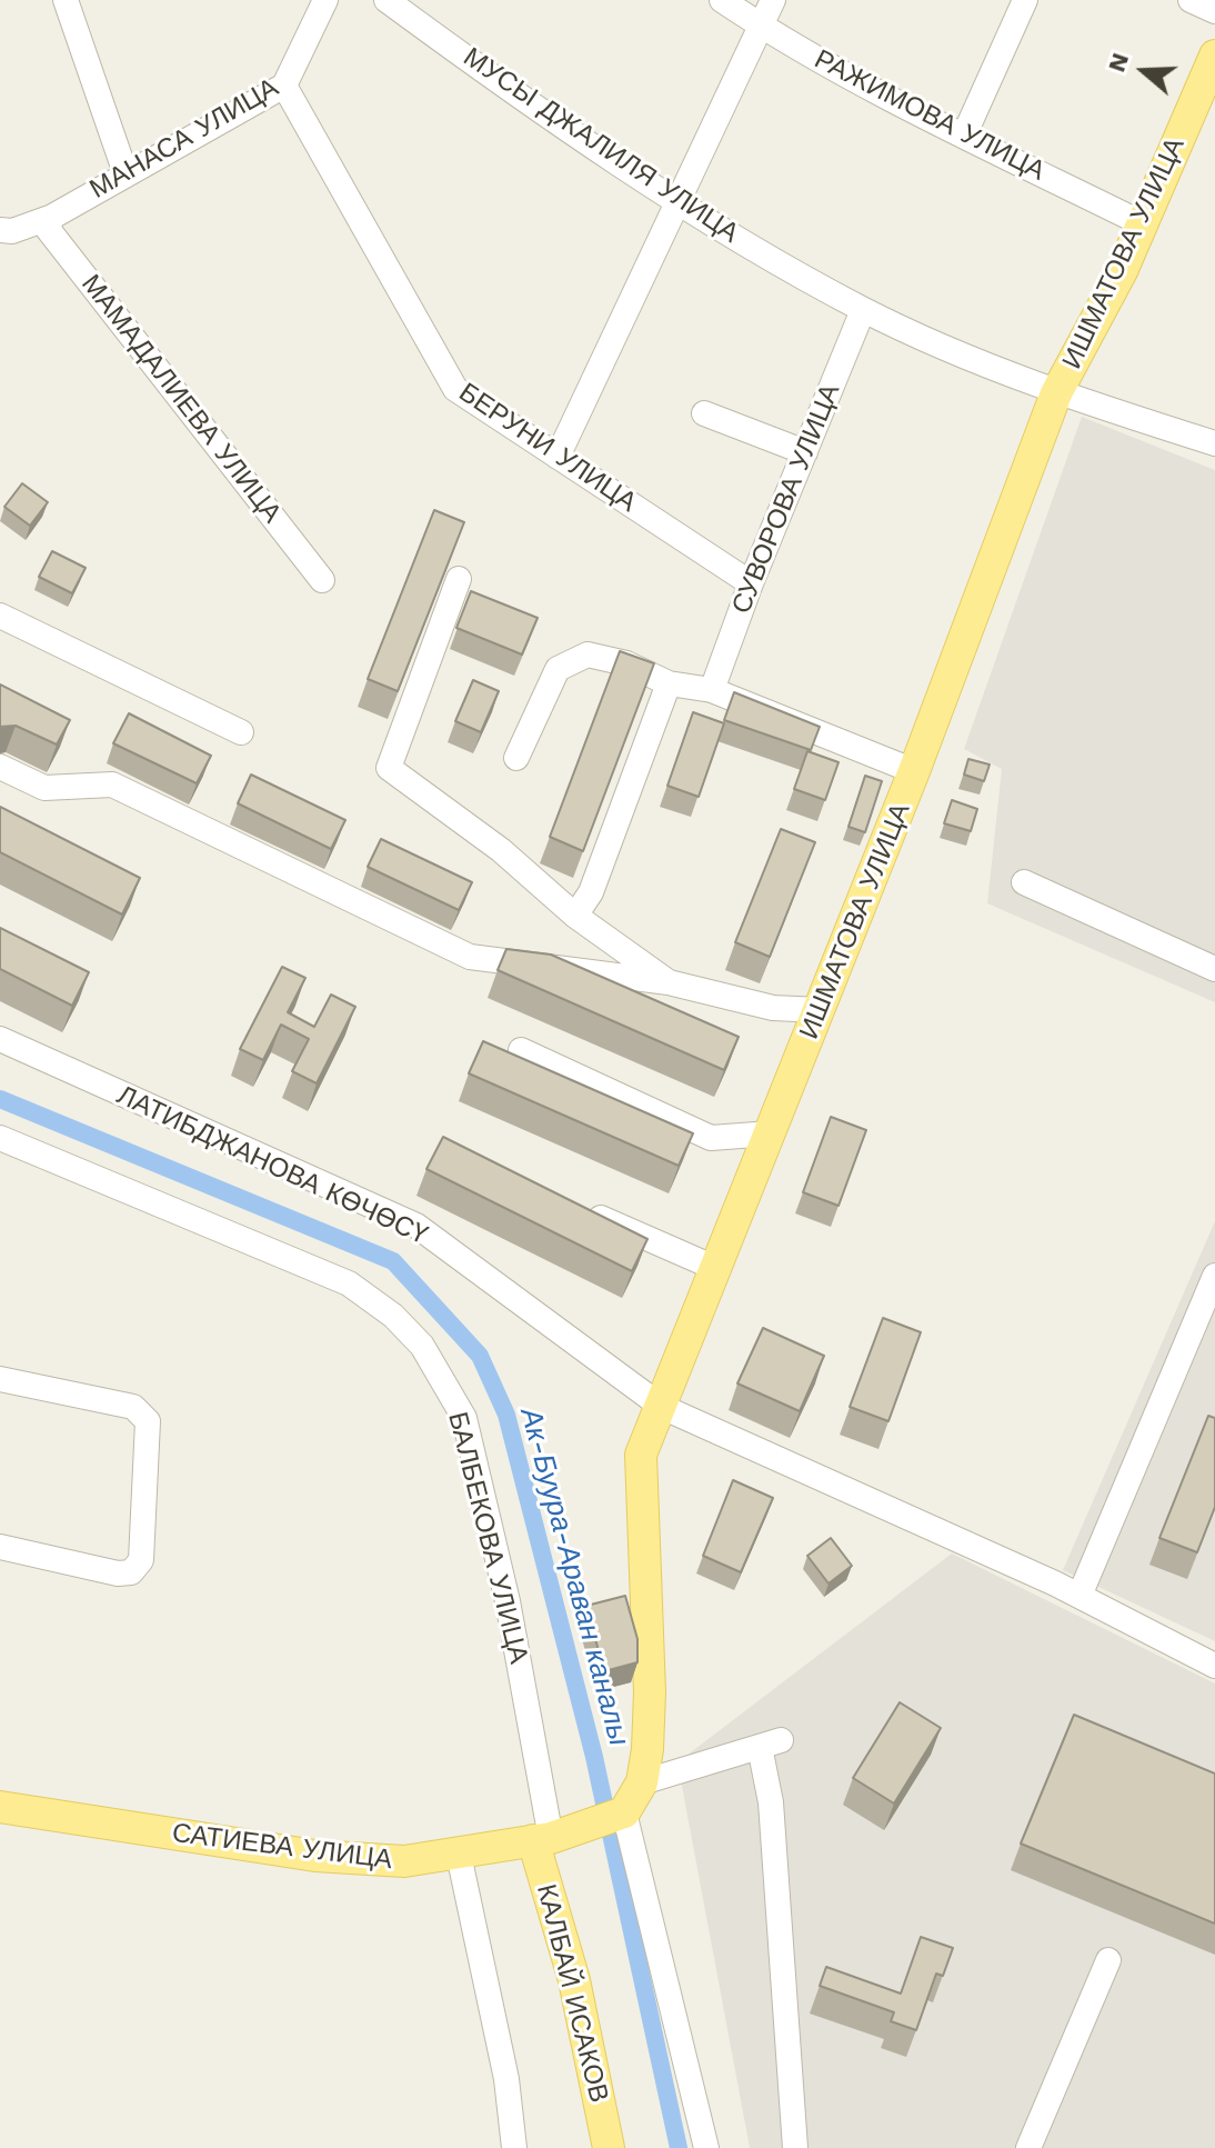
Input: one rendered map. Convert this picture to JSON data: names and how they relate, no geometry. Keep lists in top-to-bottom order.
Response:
{
  "streets": {
    "main road": ["ИШМАТОВА УЛИЦА", "САТИЕВА УЛИЦА", "КАЛБАЙ ИСАКОВ"],
    "street": [
      "РАЖИМОВА УЛИЦА",
      "МАНАСА УЛИЦА",
      "МУСЫ ДЖАЛИЛЯ УЛИЦА",
      "МАМАДАЛИЕВА УЛИЦА",
      "БЕРУНИ УЛИЦА",
      "СУВОРОВА УЛИЦА",
      "ЛАТИБДЖАНОВА КӨЧӨСҮ",
      "БАЛБЕКОВА УЛИЦА"
    ]
  },
  "crossings": [
    ["РАЖИМОВА УЛИЦА", "ИШМАТОВА УЛИЦА"],
    ["МАНАСА УЛИЦА", "МАМАДАЛИЕВА УЛИЦА"],
    ["МАНАСА УЛИЦА", "БЕРУНИ УЛИЦА"],
    ["МУСЫ ДЖАЛИЛЯ УЛИЦА", "ИШМАТОВА УЛИЦА"],
    ["МУСЫ ДЖАЛИЛЯ УЛИЦА", "СУВОРОВА УЛИЦА"],
    ["ИШМАТОВА УЛИЦА", "ЛАТИБДЖАНОВА КӨЧӨСҮ"],
    ["ИШМАТОВА УЛИЦА", "САТИЕВА УЛИЦА"],
    ["БЕРУНИ УЛИЦА", "СУВОРОВА УЛИЦА"],
    ["БАЛБЕКОВА УЛИЦА", "САТИЕВА УЛИЦА"],
    ["БАЛБЕКОВА УЛИЦА", "КАЛБАЙ ИСАКОВ"],
    ["САТИЕВА УЛИЦА", "КАЛБАЙ ИСАКОВ"]
  ],
  "water": ["Ак-Буура-Араван каналы"],
  "north": "left"
}
